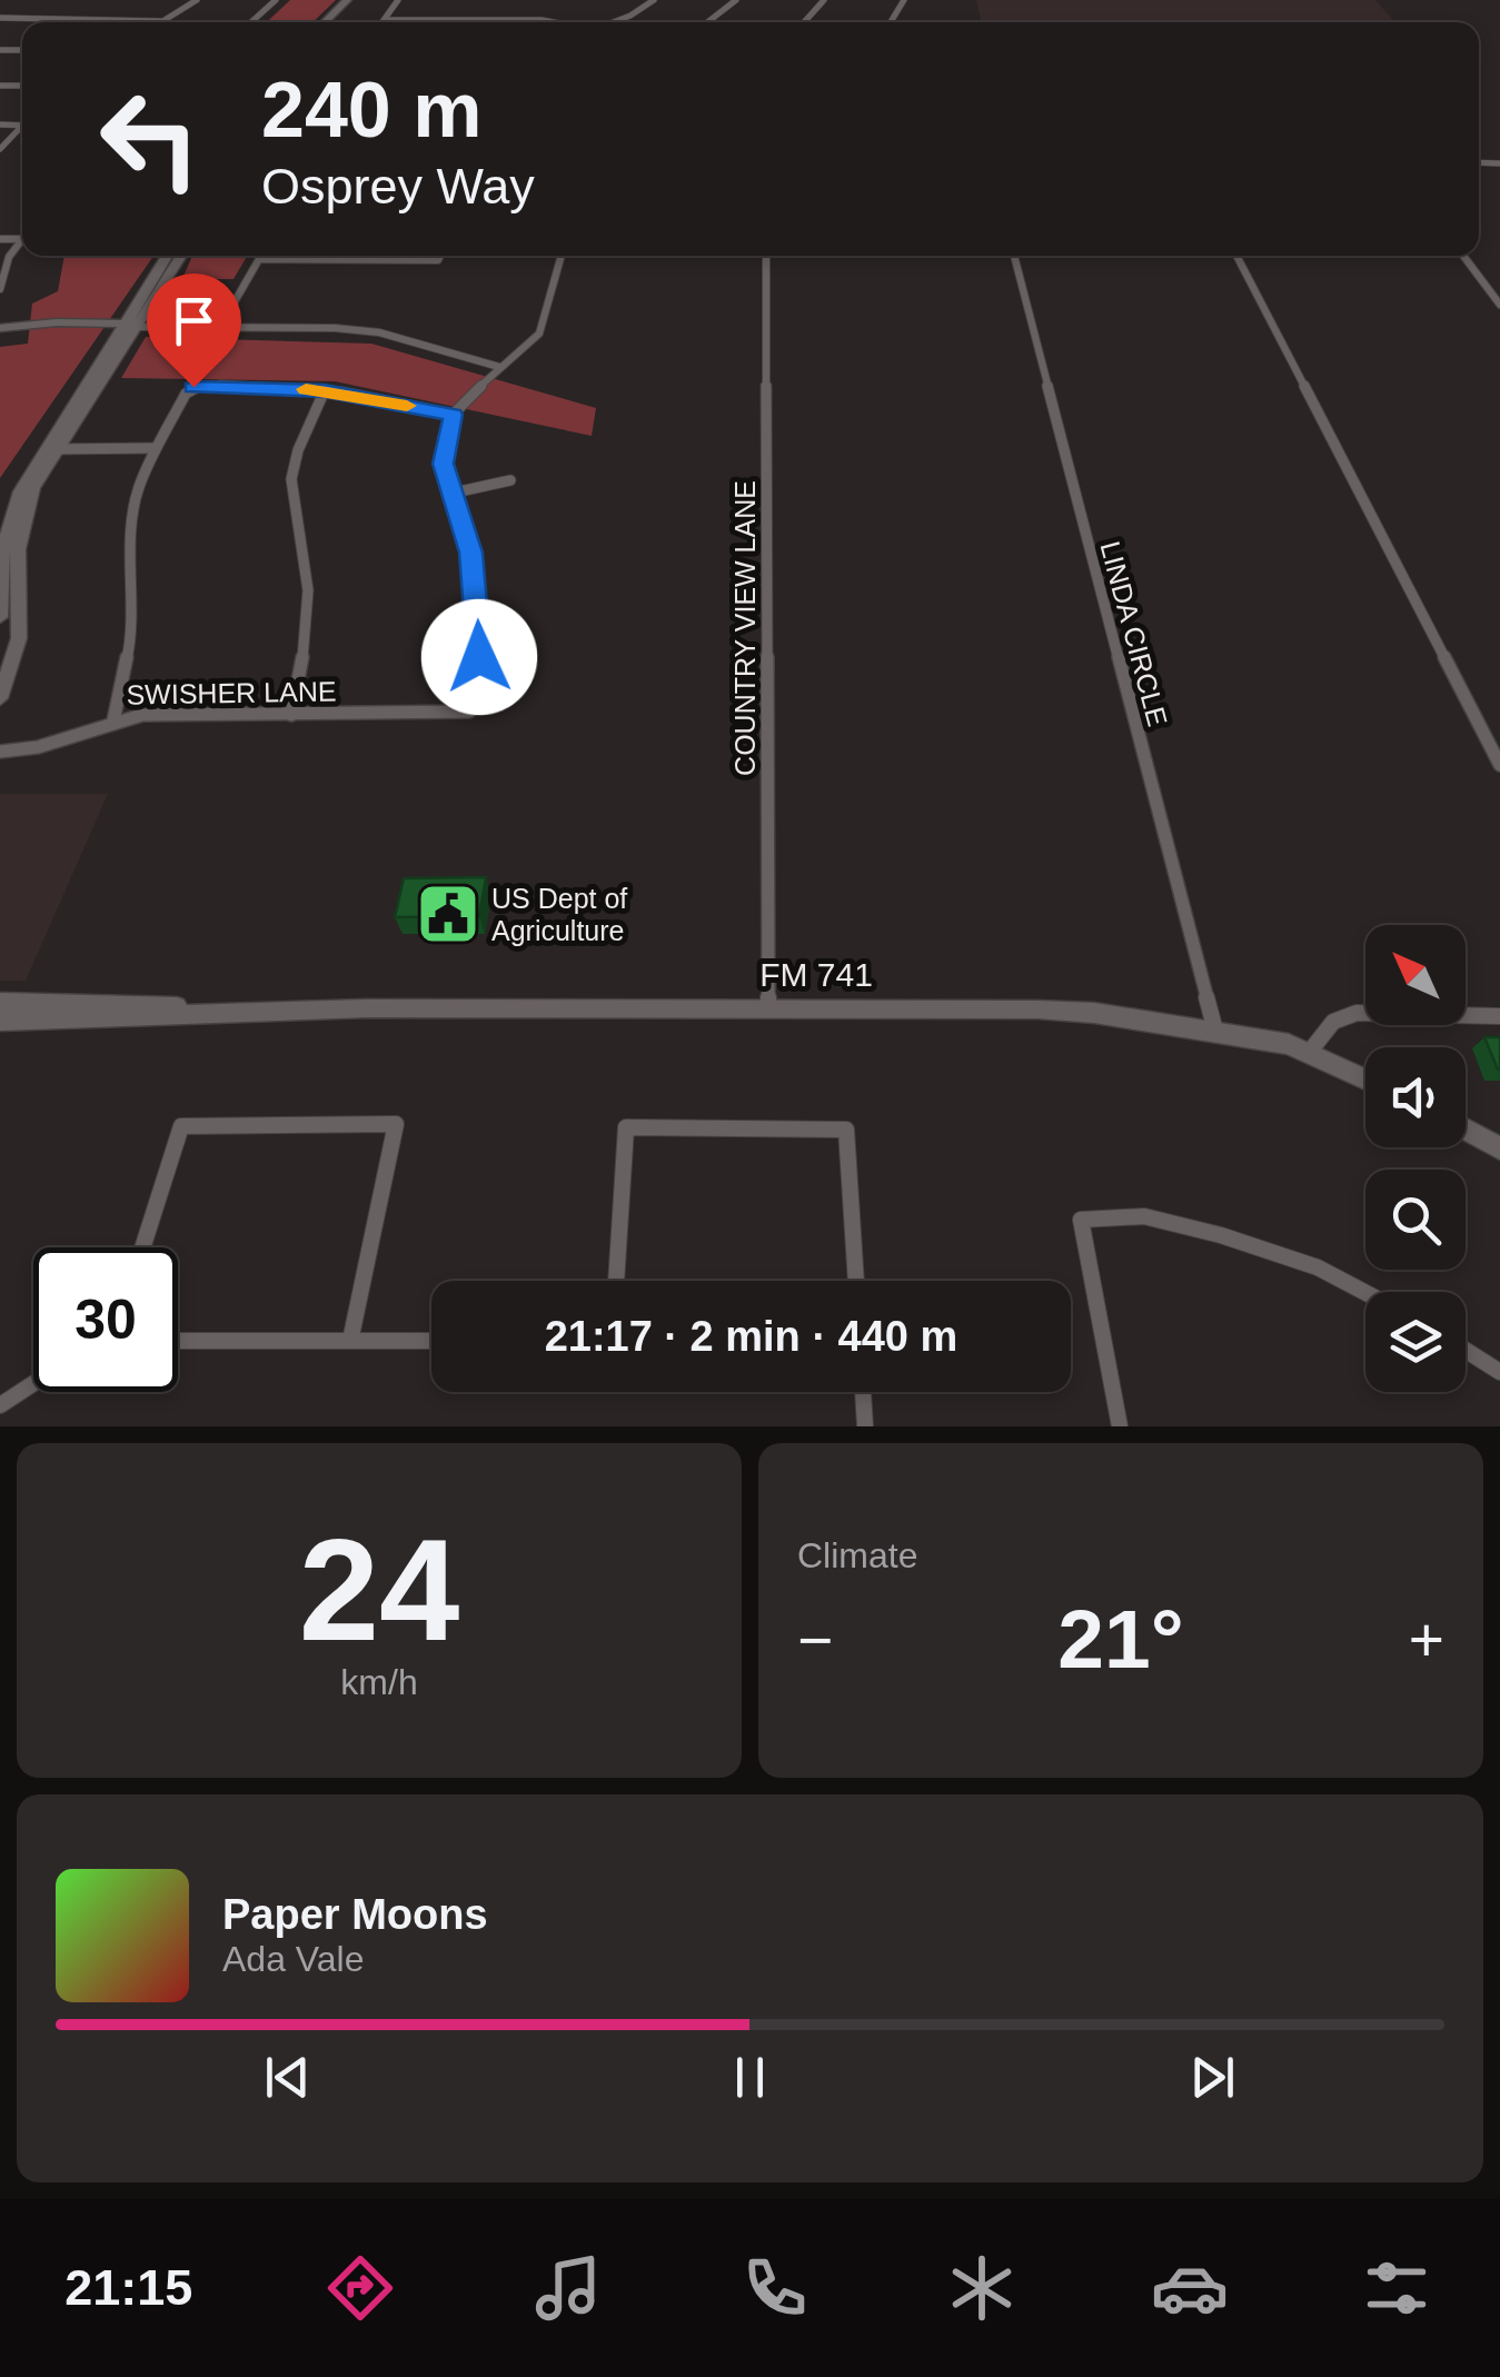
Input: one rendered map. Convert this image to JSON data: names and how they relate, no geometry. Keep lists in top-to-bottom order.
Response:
{
  "streets": {
    "street": [
      "COUNTRY VIEW LANE",
      "LINDA CIRCLE",
      "SWISHER LANE",
      "FM 741"
    ]
  },
  "crossings": [
    ["COUNTRY VIEW LANE", "FM 741"],
    ["LINDA CIRCLE", "FM 741"]
  ],
  "places": {
    "public building": ["US Dept of Agriculture"]
  },
  "north": "top left",
  "page": {
    "turn": ["240 m", "Osprey Way"],
    "limit": "30",
    "trip": "21:17 · 2 min · 440 m",
    "tile": [
      ["24", "km/h"],
      "Climate"
    ],
    "heat": ["−", "21°", "+"],
    "song": ["Paper Moons", "Ada Vale"],
    "tabs": "21:15"
  }
}
